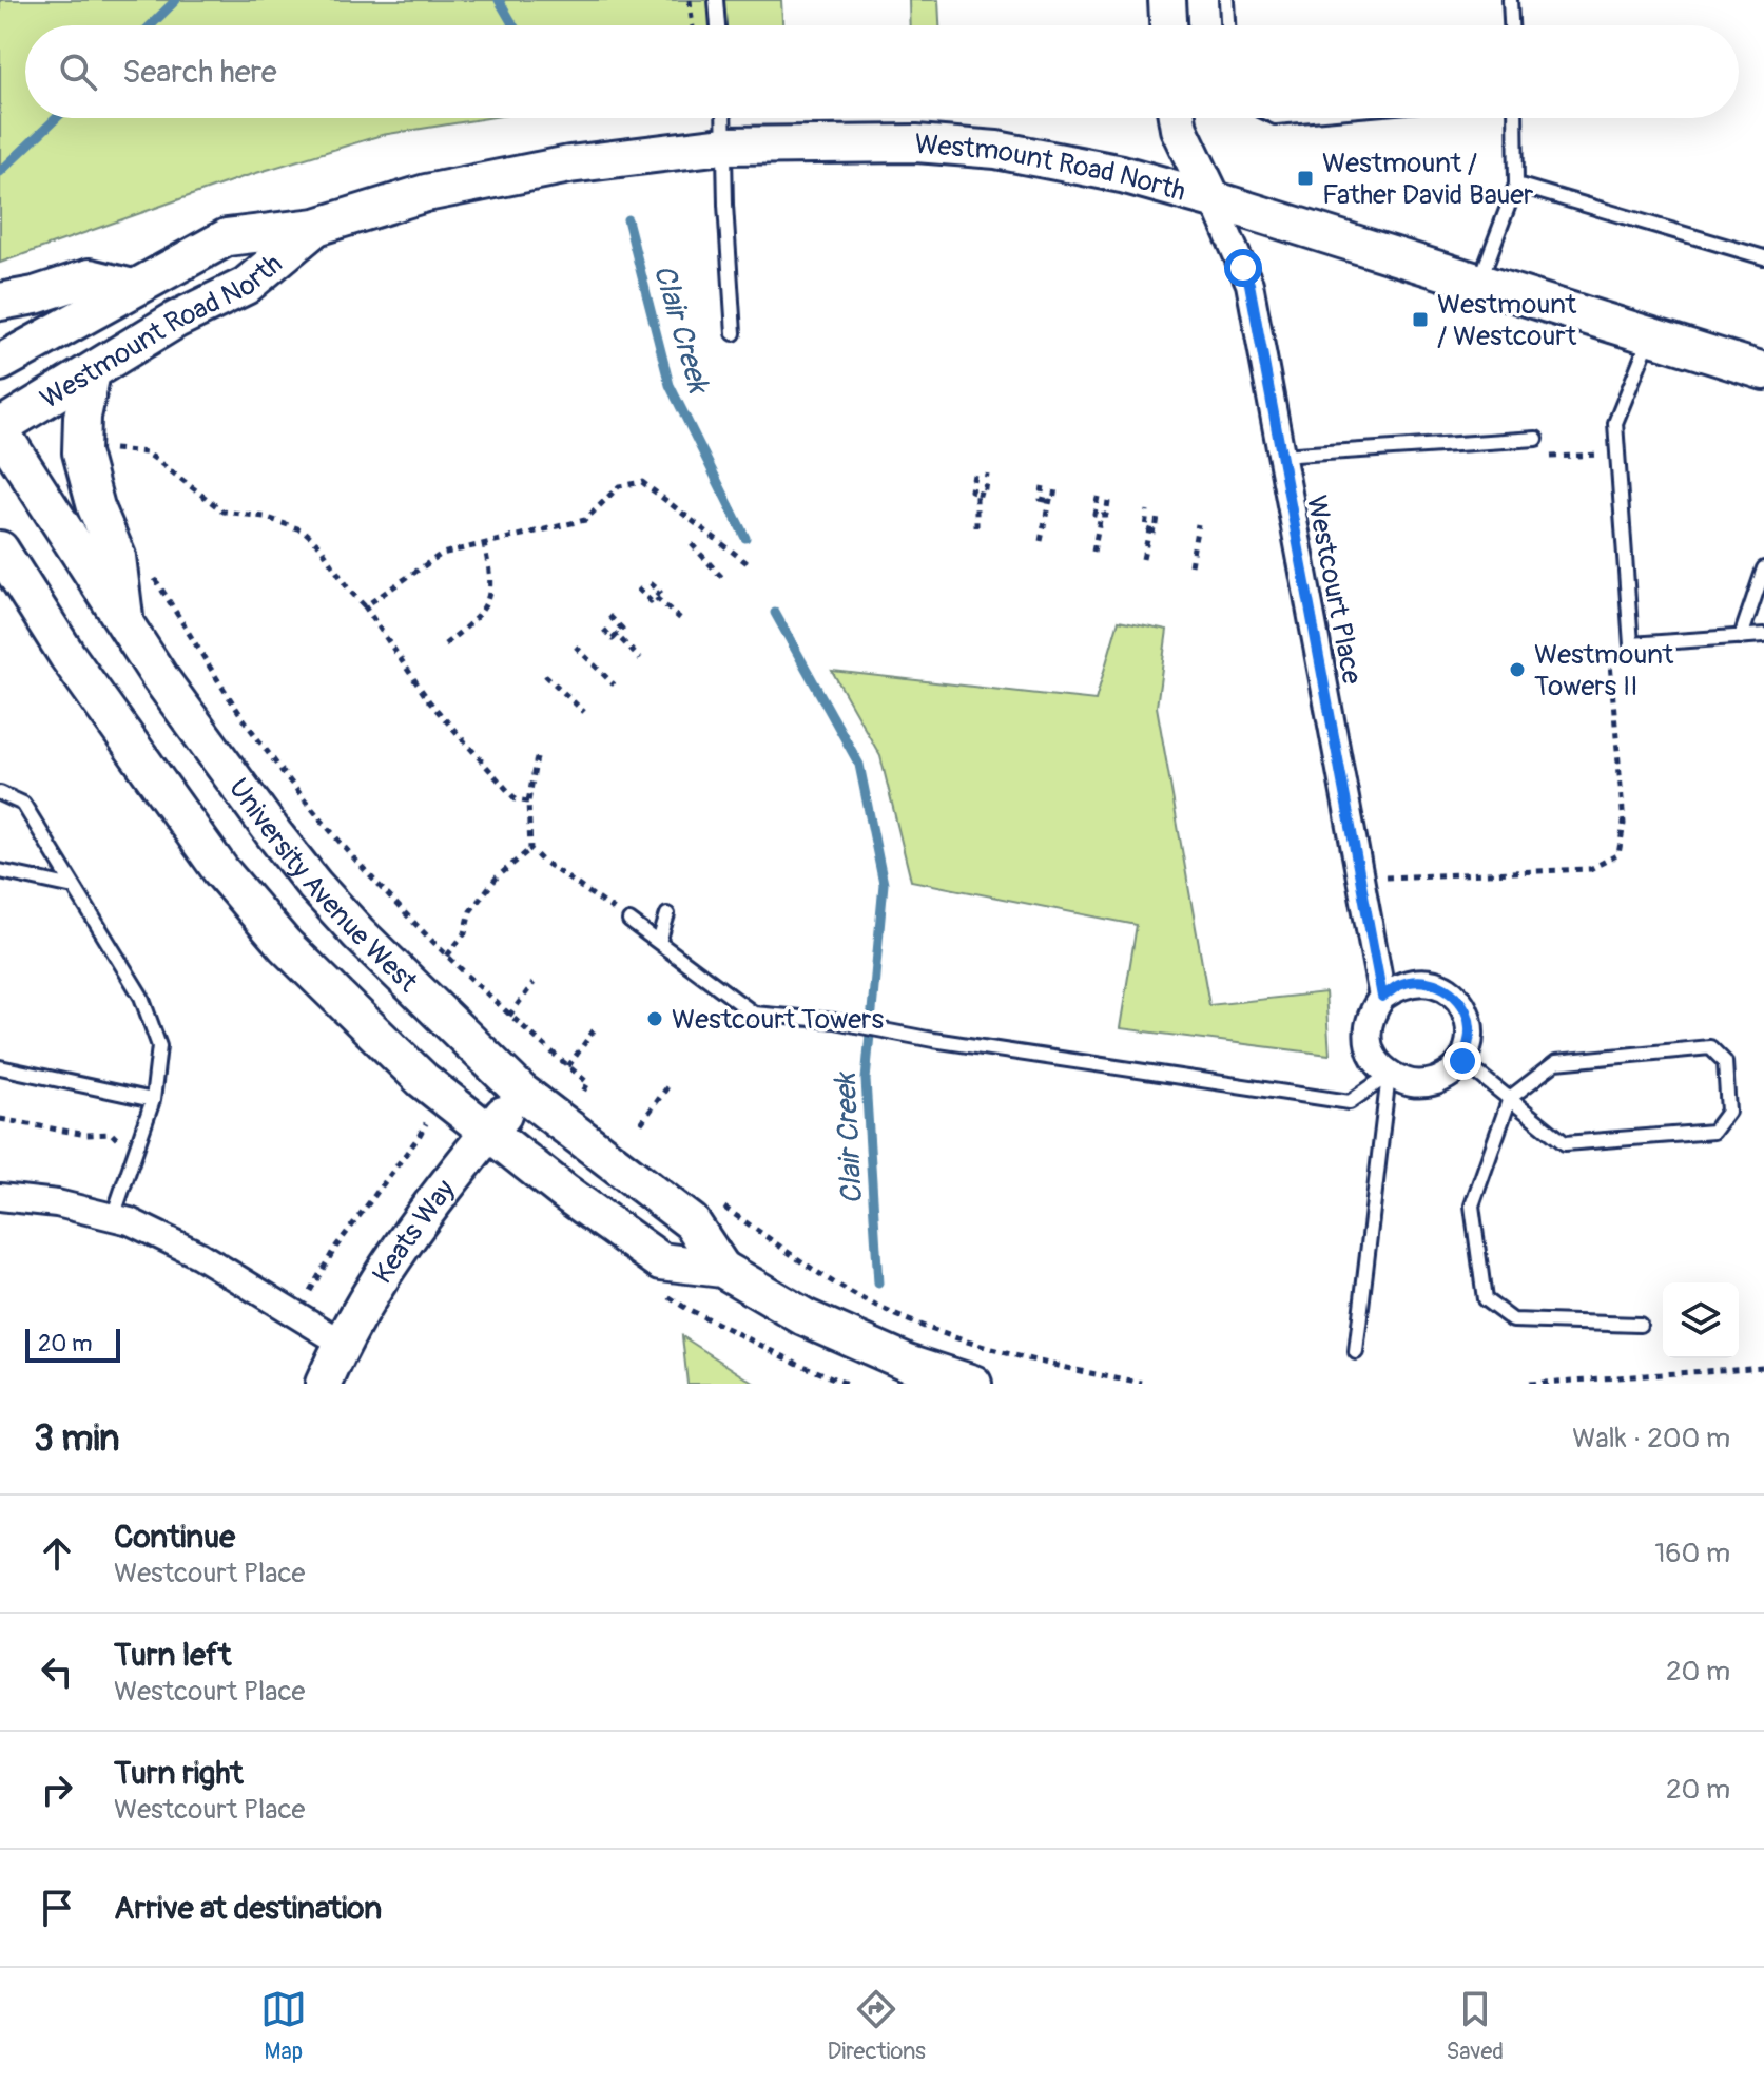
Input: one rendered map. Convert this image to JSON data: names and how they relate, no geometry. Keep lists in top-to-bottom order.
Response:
{
  "streets": {
    "main road": ["Westmount Road North", "University Avenue West", "Keats Way"],
    "street": ["Westcourt Place"]
  },
  "crossings": [
    ["Westmount Road North", "Westcourt Place"],
    ["Westmount Road North", "University Avenue West"],
    ["University Avenue West", "Keats Way"]
  ],
  "water": ["Clair Creek"],
  "places": {
    "transit": ["Westmount / Father David Bauer", "Westmount / Westcourt"],
    "other": ["Westmount Towers II", "Westcourt Towers"]
  },
  "scale_bar": "20 m",
  "page": {
    "search": "Search here",
    "scale": "20 m",
    "heading": ["3 min", "Walk · 200 m"],
    "list": [
      ["Continue", "Westcourt Place", "160 m"],
      ["Turn left", "Westcourt Place", "20 m"],
      ["Turn right", "Westcourt Place", "20 m"],
      "Arrive at destination"
    ],
    "nav": ["Map", "Directions", "Saved"]
  }
}
